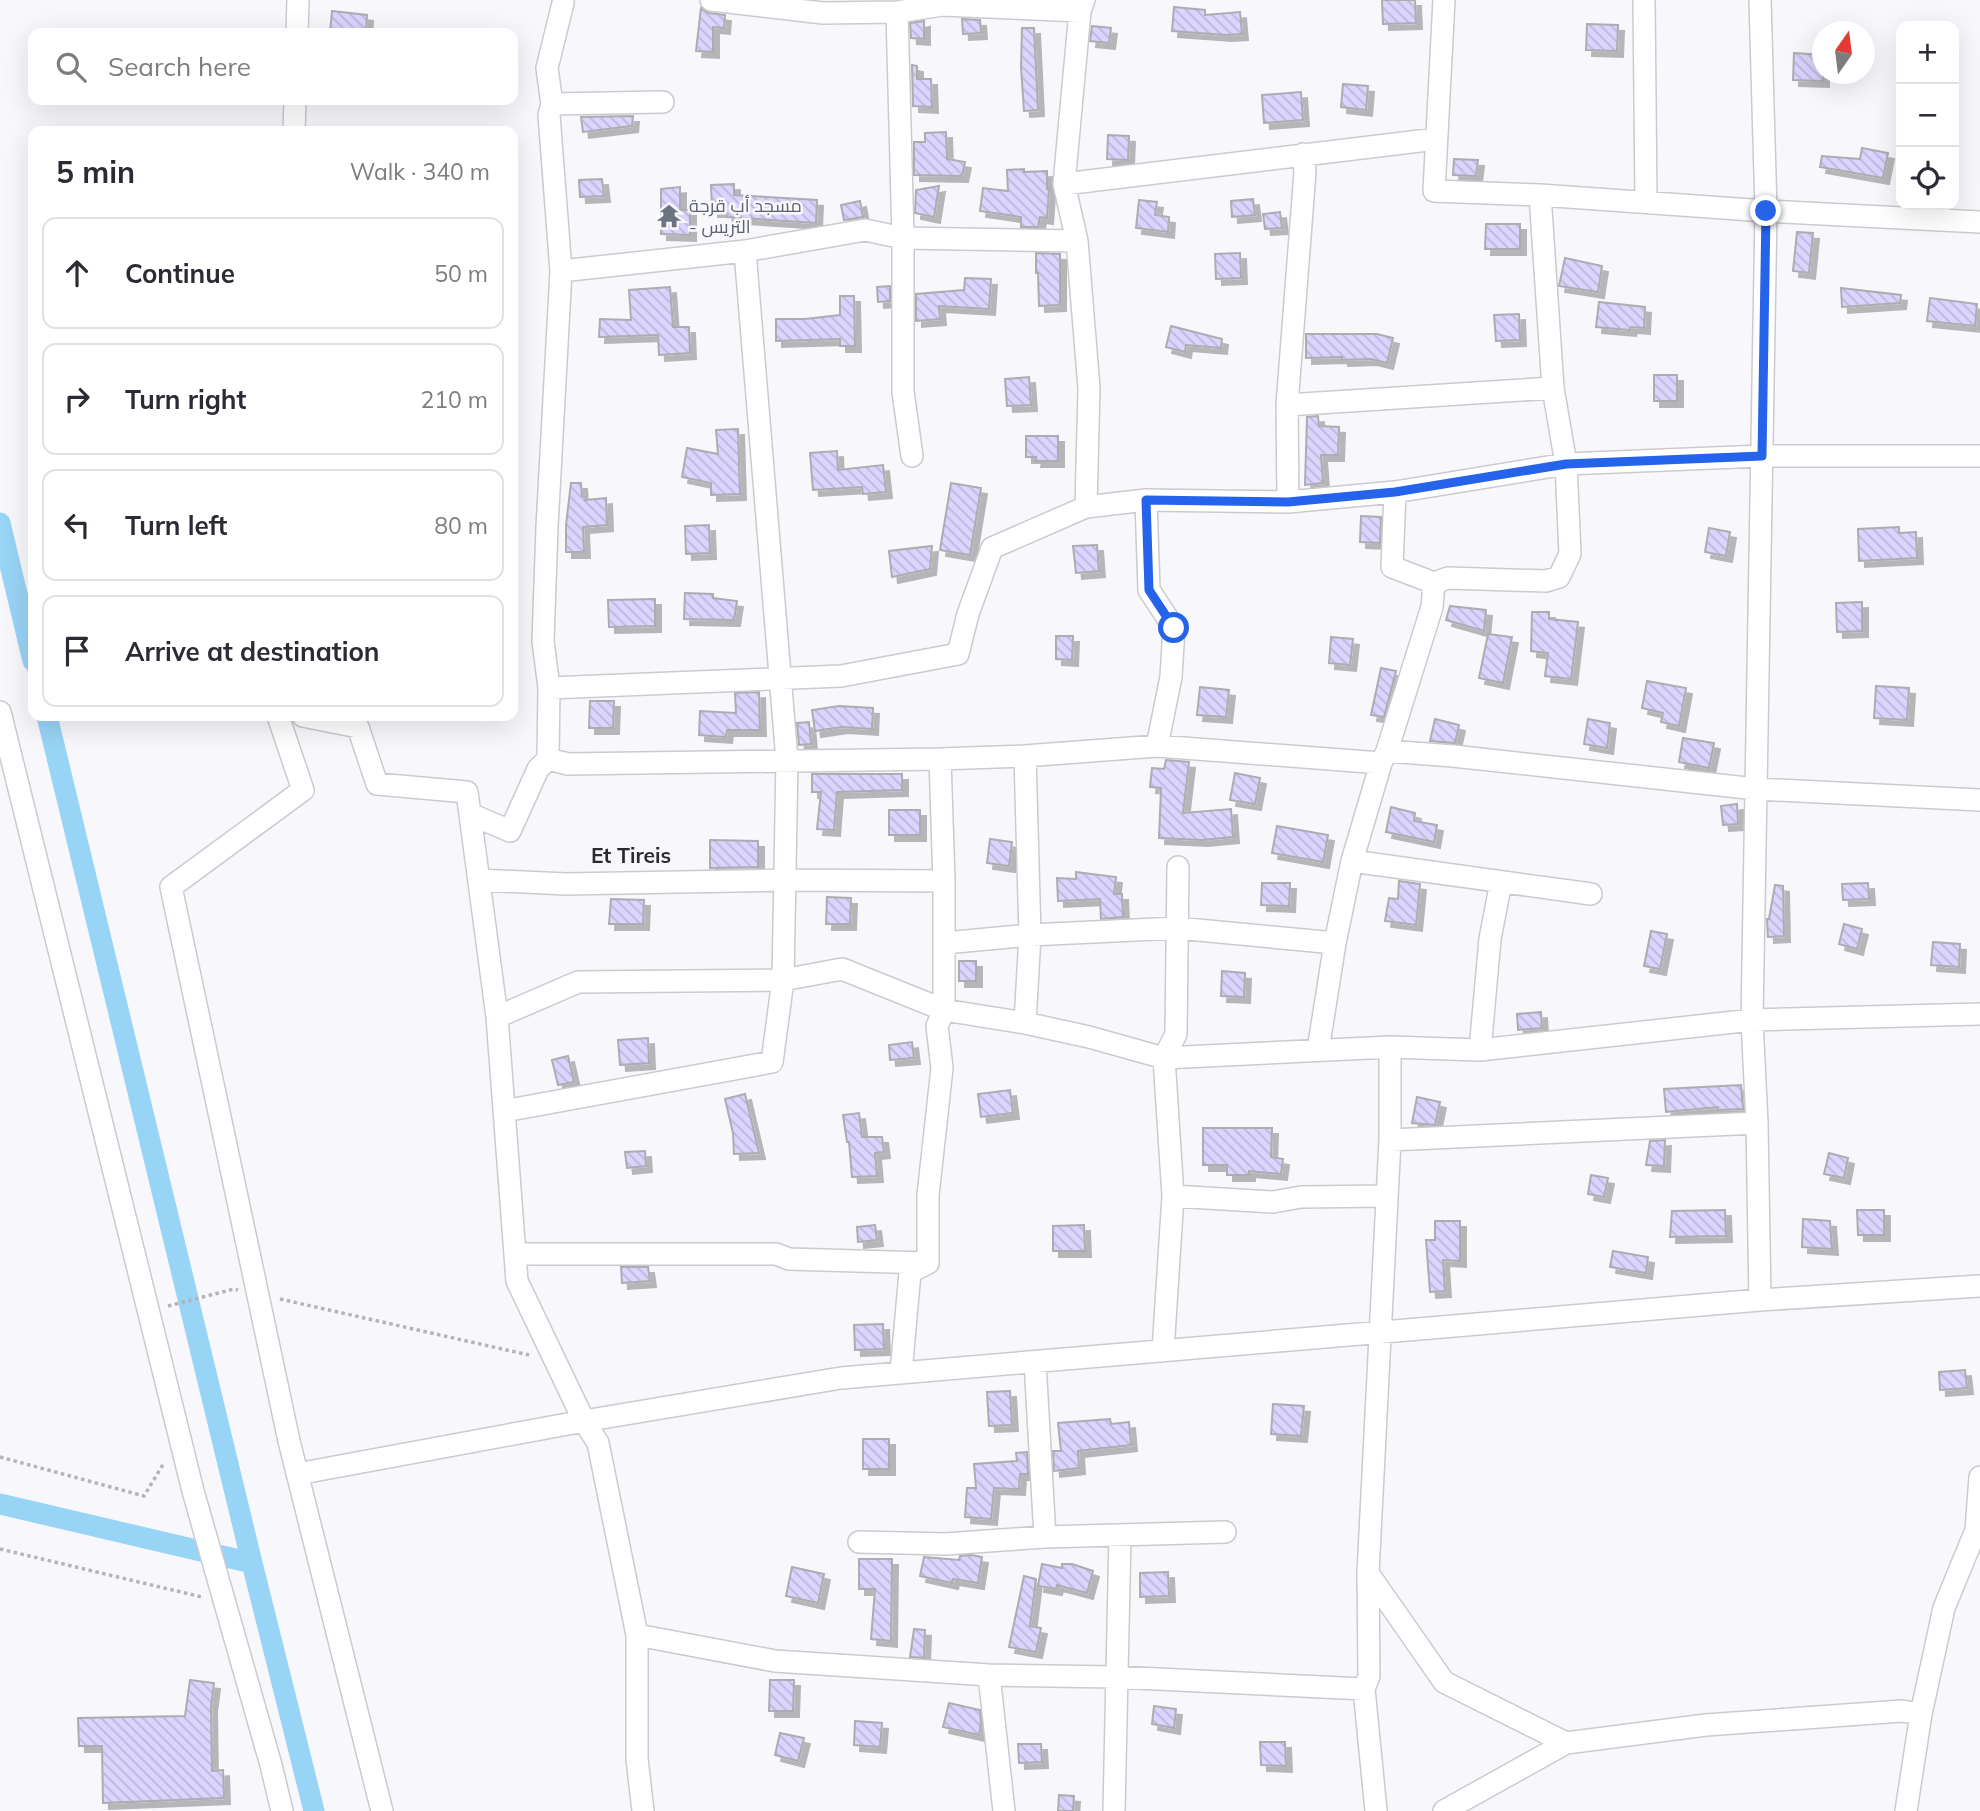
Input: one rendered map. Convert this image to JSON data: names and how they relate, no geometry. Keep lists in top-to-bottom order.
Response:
{
  "districts": ["Et Tireis"],
  "places": {
    "temple": ["مسجد أب قرجة - التريس"]
  },
  "north": "top",
  "page": {
    "map_buttons": ["+", "−"],
    "search": "Search here",
    "heading": ["5 min", "Walk · 340 m"],
    "list": [
      ["Continue", "50 m"],
      ["Turn right", "210 m"],
      ["Turn left", "80 m"],
      "Arrive at destination"
    ]
  }
}
